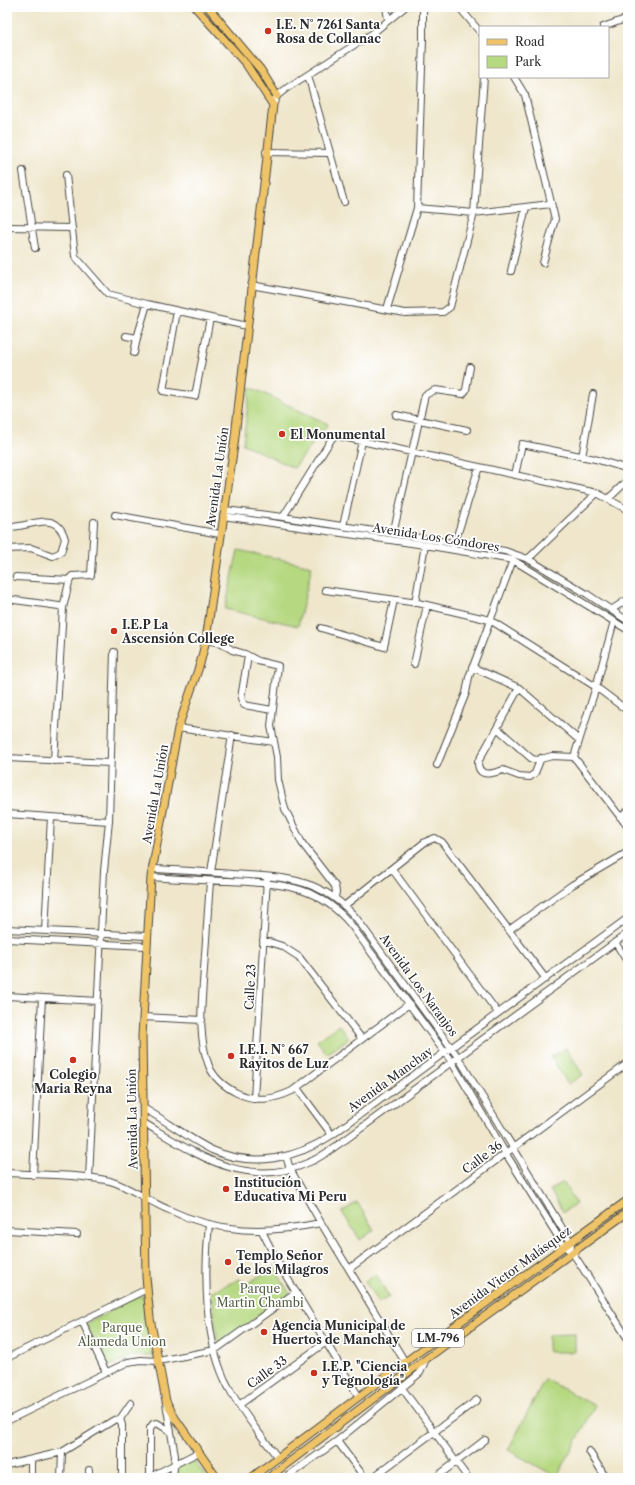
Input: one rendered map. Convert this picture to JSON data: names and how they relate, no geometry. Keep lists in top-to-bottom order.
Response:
{
  "streets": {
    "main road": ["Avenida La Unión", "Avenida Victor Malásquez", "LM-796"],
    "street": [
      "Avenida Los Cóndores",
      "Avenida Los Naranjos",
      "Calle 23",
      "Avenida Manchay",
      "Calle 36",
      "Calle 33"
    ]
  },
  "crossings": [
    ["Avenida La Unión", "Avenida Los Cóndores"],
    ["Avenida La Unión", "Avenida Los Naranjos"],
    ["Avenida La Unión", "Avenida Manchay"],
    ["Avenida Los Naranjos", "Calle 23"],
    ["Avenida Los Naranjos", "Avenida Manchay"],
    ["Avenida Los Naranjos", "Calle 36"],
    ["Avenida Los Naranjos", "Avenida Victor Malásquez"]
  ],
  "parks": ["Parque Martin Chambi", "Parque Alameda Union"],
  "places": [
    "I.E. N° 7261 Santa Rosa de Collanac",
    "El Monumental",
    "I.E.P La Ascensión College",
    "I.E.I. N° 667 Rayitos de Luz",
    "Colegio Maria Reyna",
    "Institución Educativa Mi Peru",
    "Templo Señor de los Milagros",
    "Agencia Municipal de Huertos de Manchay",
    "I.E.P. \"Ciencia y Tegnología\""
  ],
  "legend": ["Road", "Park"]
}
